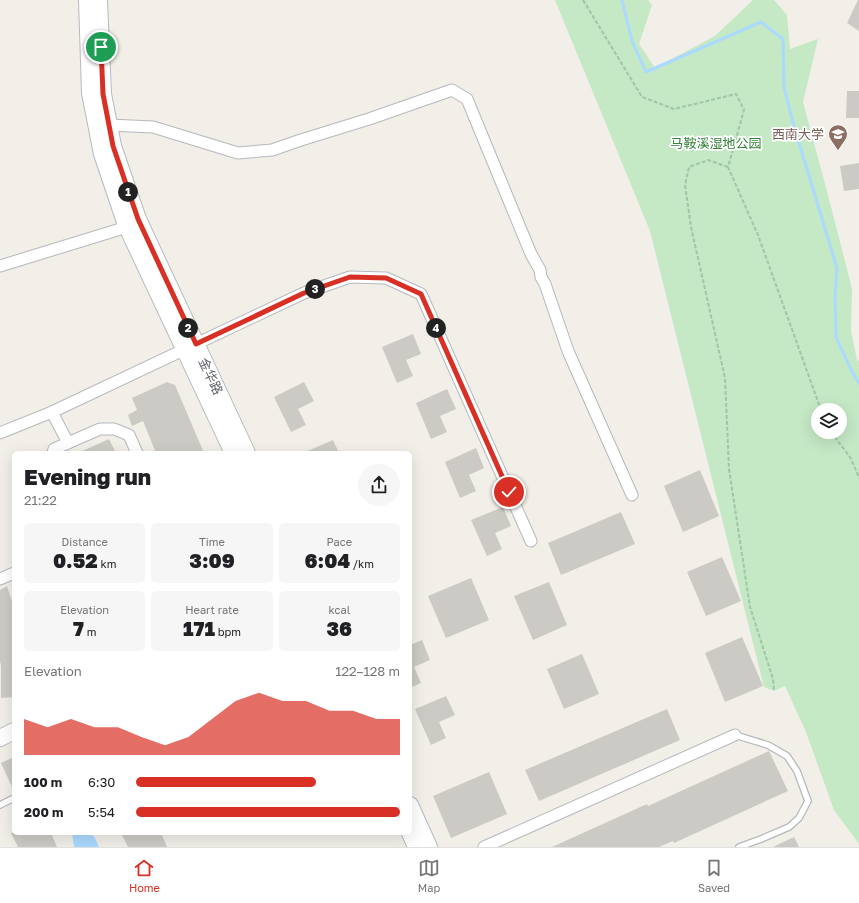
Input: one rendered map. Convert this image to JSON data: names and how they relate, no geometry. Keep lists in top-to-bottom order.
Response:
{
  "streets": {
    "main road": ["金华路"]
  },
  "parks": ["马鞍溪湿地公园"],
  "places": {
    "school or university": ["西南大学"]
  },
  "page": {
    "pins": [
      "1",
      "3",
      "2",
      "4"
    ],
    "heading": ["Evening run", "21:22"],
    "stats": [
      ["Distance", "0.52 km"],
      ["Time", "3:09"],
      ["Pace", "6:04 /km"],
      ["Elevation", "7 m"],
      ["Heart rate", "171 bpm"],
      ["kcal", "36"]
    ],
    "chart": ["Elevation", "122–128 m"],
    "list": [
      {
        "name": "100 m",
        "note": "6:30"
      },
      {
        "name": "200 m",
        "note": "5:54"
      }
    ],
    "tabs": ["Home", "Map", "Saved"]
  }
}
